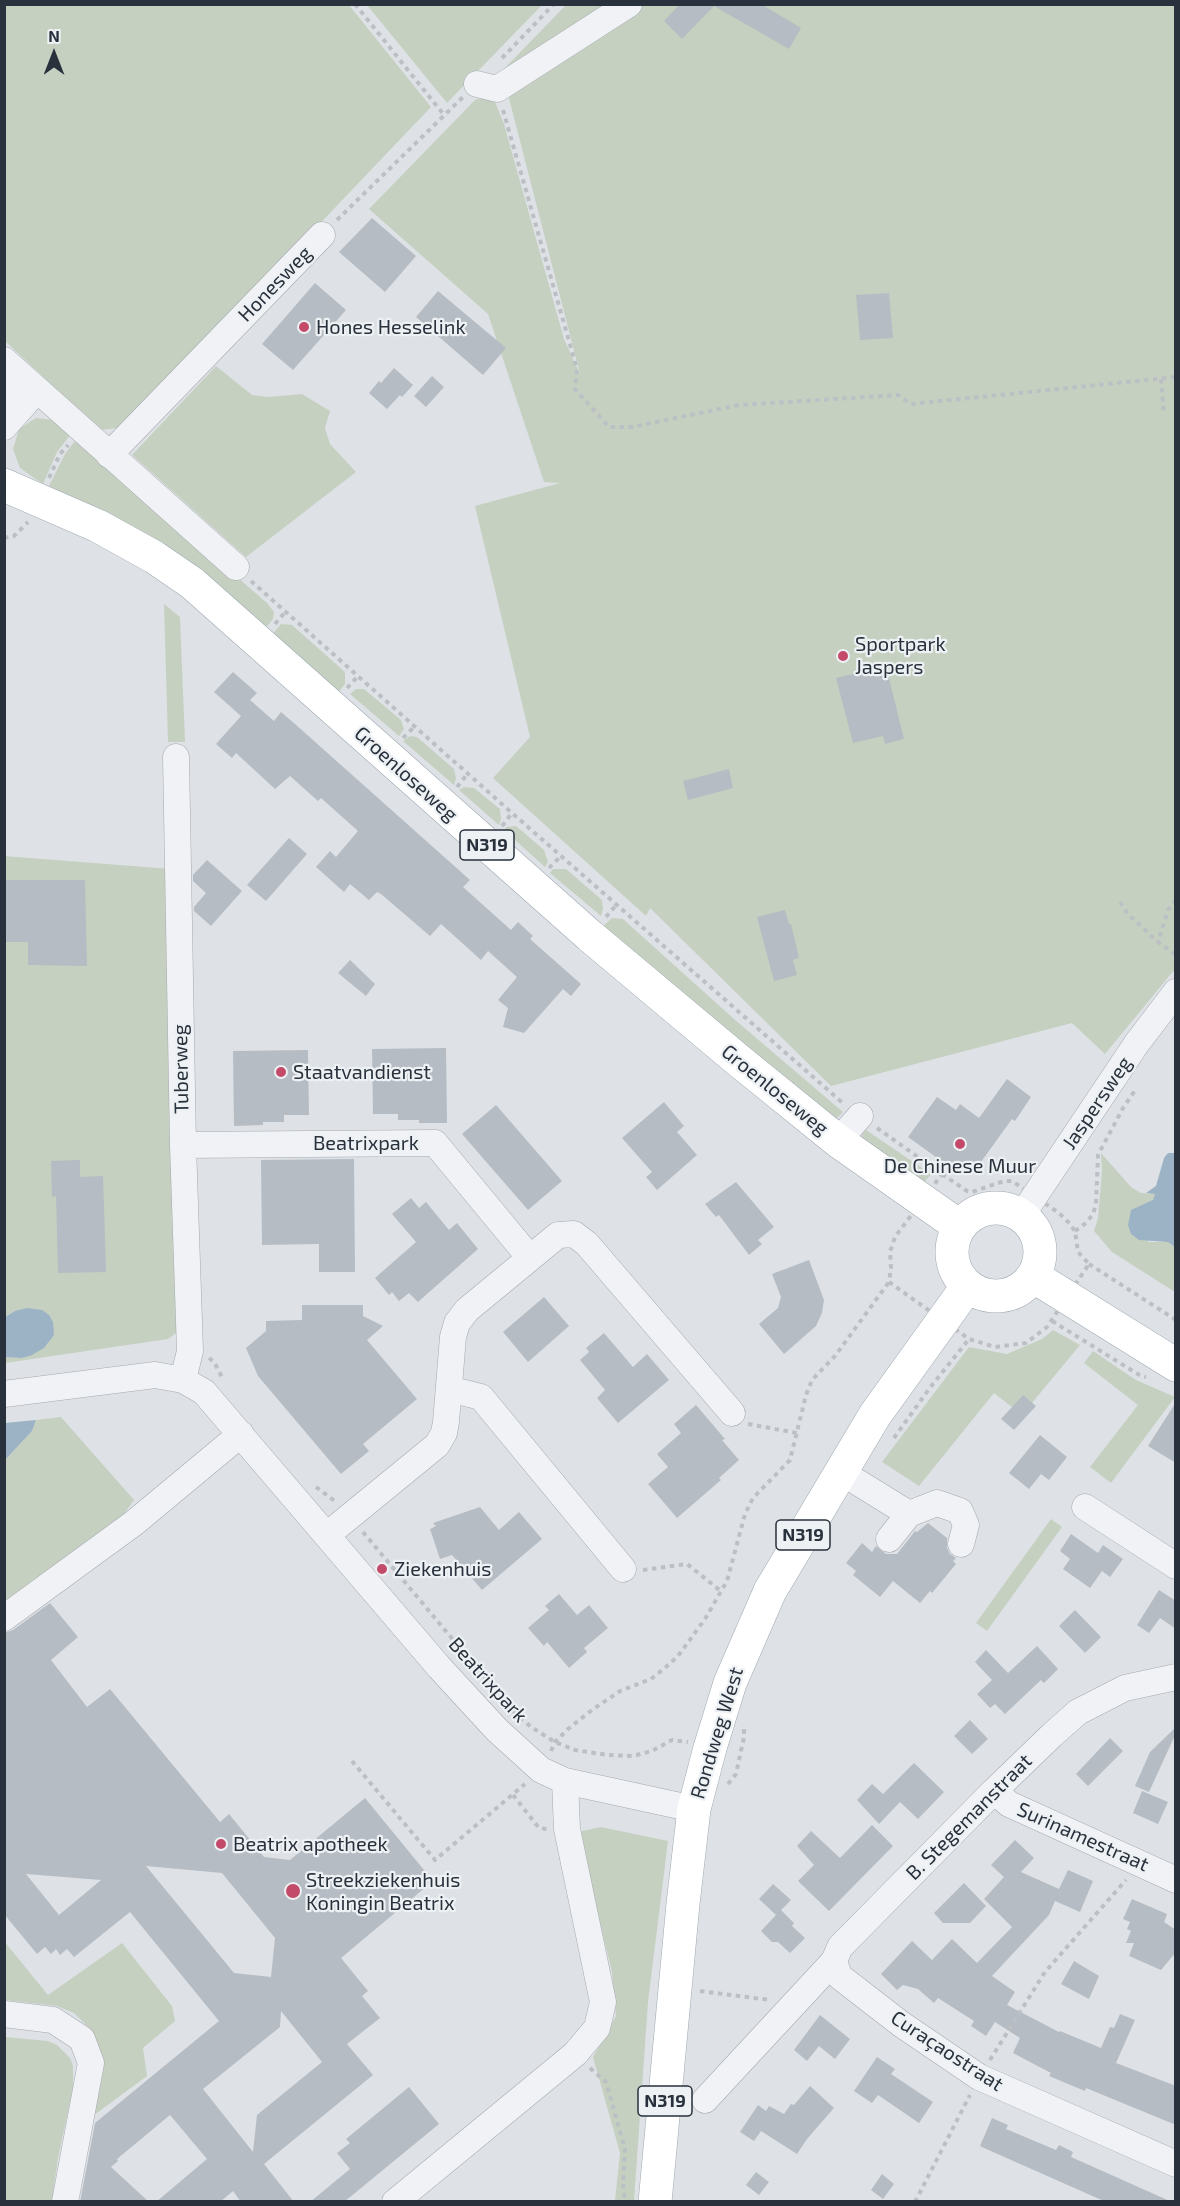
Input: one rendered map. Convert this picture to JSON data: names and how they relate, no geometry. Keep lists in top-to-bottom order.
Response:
{
  "streets": {
    "main road": ["Groenloseweg", "N319", "Rondweg West"],
    "street": [
      "Honesweg",
      "Tuberweg",
      "Jaspersweg",
      "Beatrixpark",
      "B. Stegemanstraat",
      "Surinamestraat",
      "Curaçaostraat"
    ]
  },
  "crossings": [
    ["Groenloseweg", "Jaspersweg"],
    ["Groenloseweg", "Rondweg West"],
    ["Tuberweg", "Beatrixpark"],
    ["Jaspersweg", "Rondweg West"],
    ["Beatrixpark", "Rondweg West"],
    ["B. Stegemanstraat", "Surinamestraat"],
    ["B. Stegemanstraat", "Curaçaostraat"]
  ],
  "places": [
    "Hones Hesselink",
    "Sportpark Jaspers",
    "Staatvandienst",
    "De Chinese Muur",
    "Ziekenhuis",
    "Beatrix apotheek",
    "Streekziekenhuis Koningin Beatrix"
  ],
  "north": "top"
}
